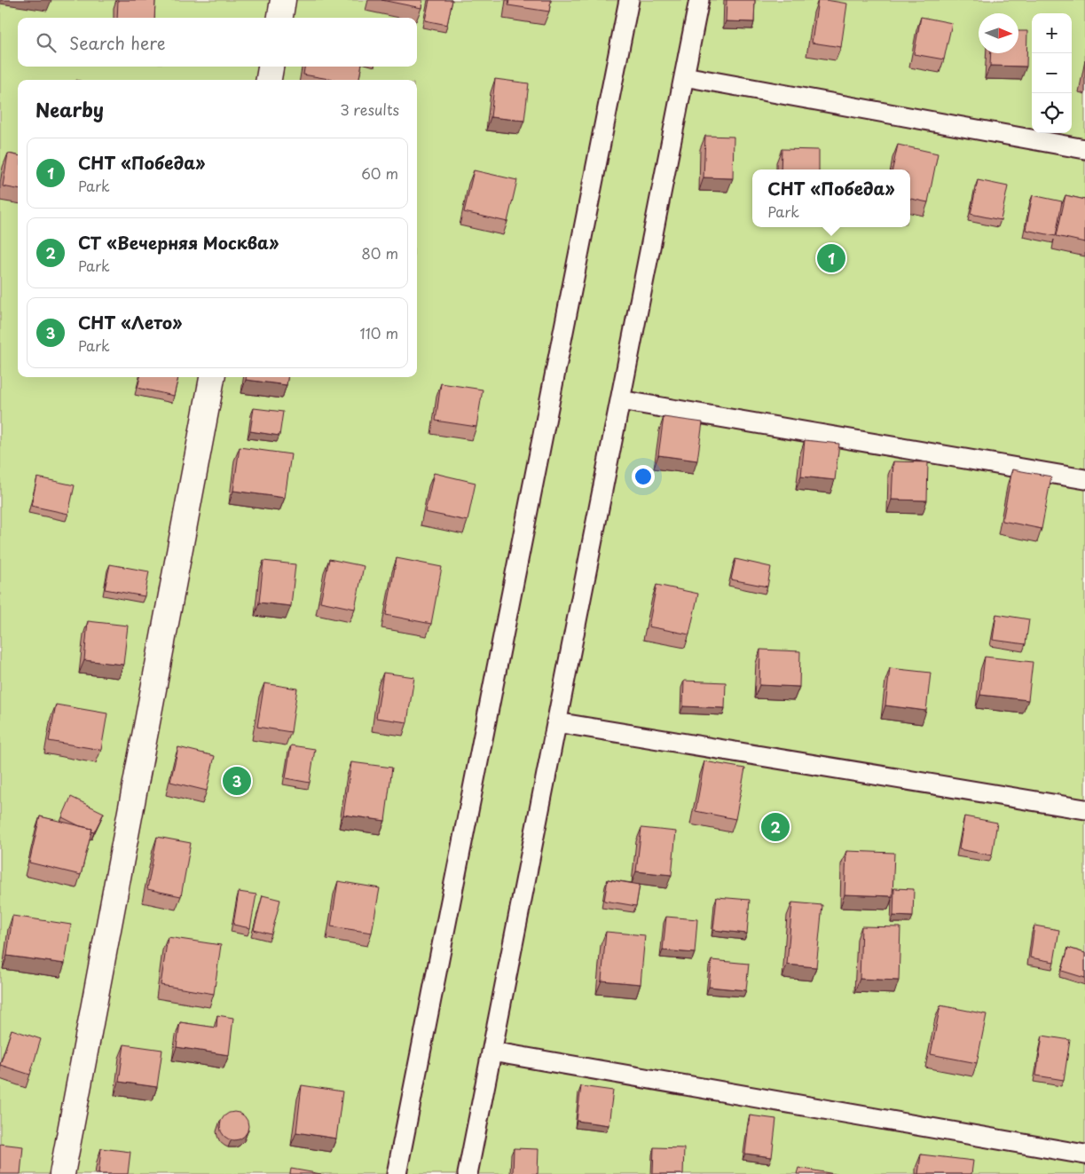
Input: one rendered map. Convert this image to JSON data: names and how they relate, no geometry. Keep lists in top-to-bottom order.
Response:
{
  "north": "right",
  "page": {
    "map_buttons": ["+", "−"],
    "search": "Search here",
    "heading": ["Nearby", "3 results"],
    "list": [
      {
        "mark": "1",
        "name": "СНТ «Победа»",
        "note": "Park",
        "value": "60 m"
      },
      {
        "mark": "2",
        "name": "СТ «Вечерняя Москва»",
        "note": "Park",
        "value": "80 m"
      },
      {
        "mark": "3",
        "name": "СНТ «Лето»",
        "note": "Park",
        "value": "110 m"
      }
    ],
    "popup": ["СНТ «Победа»", "Park"],
    "pins": ["1", "3", "2"]
  }
}
